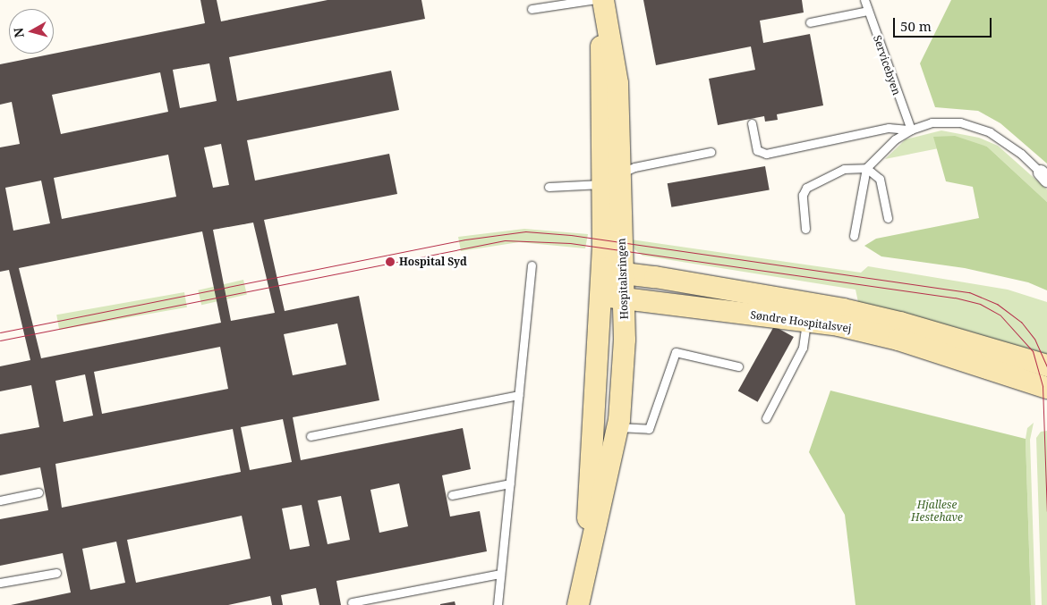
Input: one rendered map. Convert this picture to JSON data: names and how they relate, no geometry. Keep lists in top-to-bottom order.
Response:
{
  "streets": {
    "street": ["Hospitalsringen", "Søndre Hospitalsvej"],
    "lane": ["Servicebyen"]
  },
  "crossings": [
    ["Hospitalsringen", "Søndre Hospitalsvej"]
  ],
  "parks": ["Hjallese Hestehave"],
  "places": ["Hospital Syd"],
  "scale_bar": "50 m",
  "north": "left"
}
